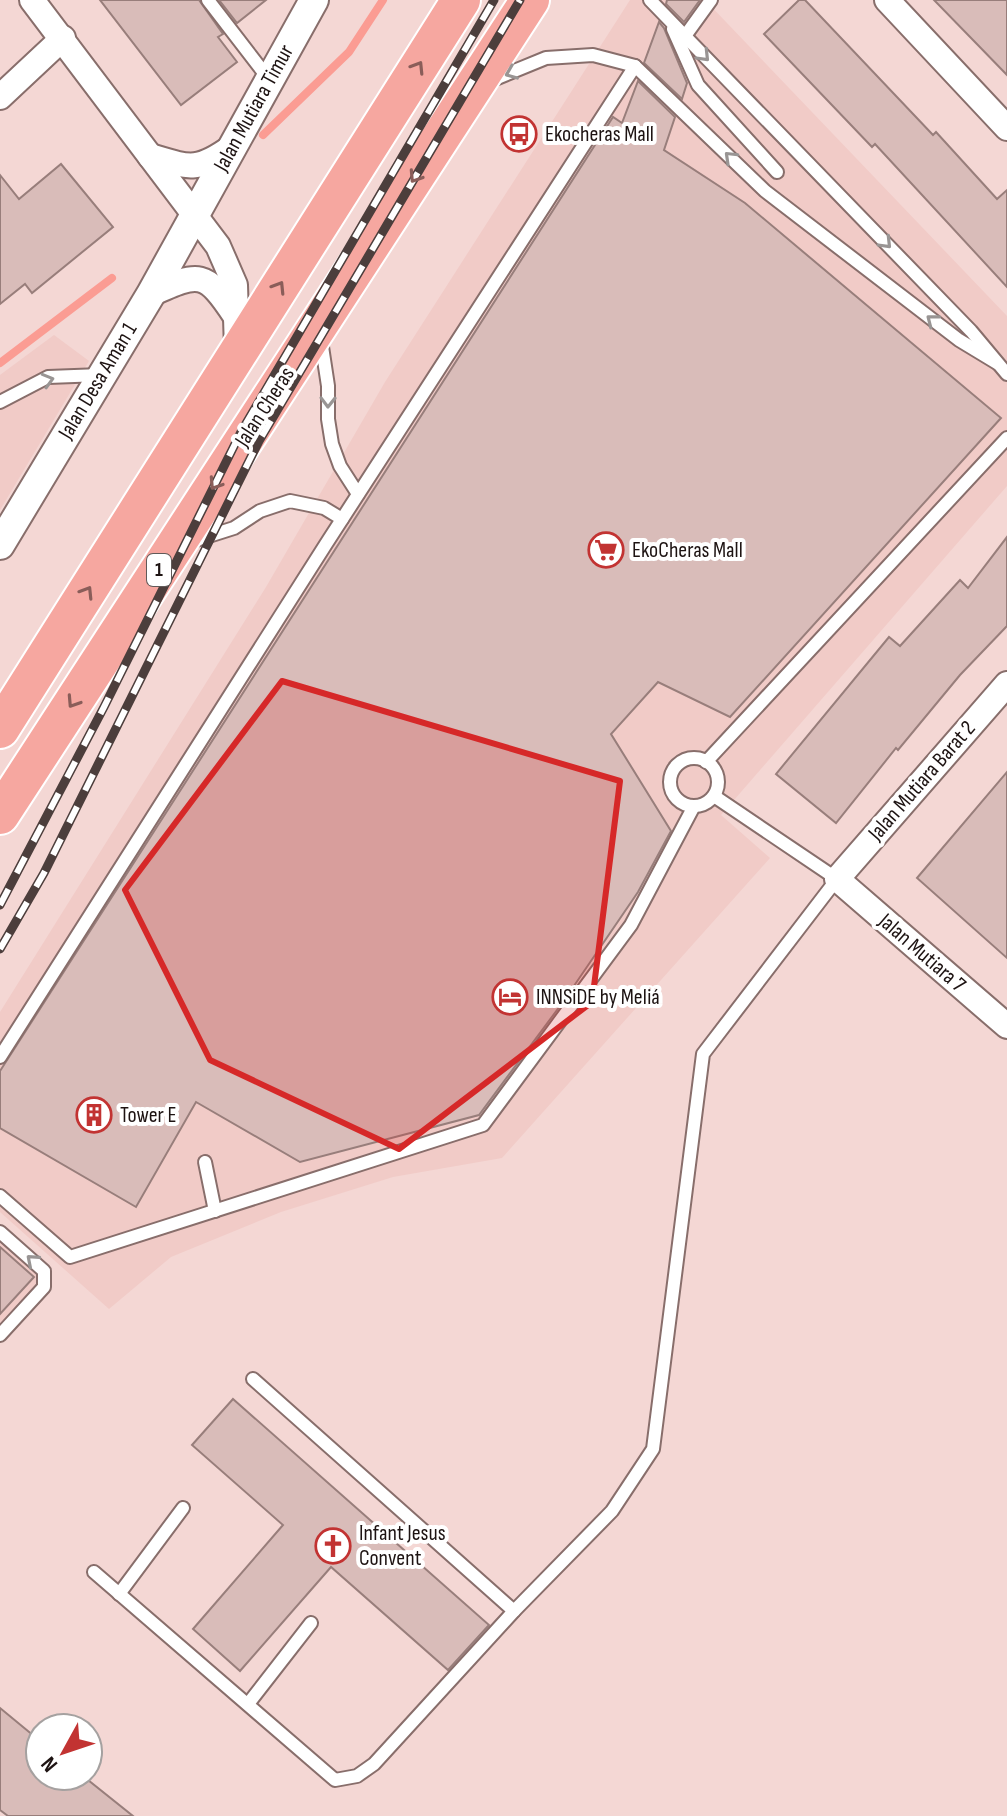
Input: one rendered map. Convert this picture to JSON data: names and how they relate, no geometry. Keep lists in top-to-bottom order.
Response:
{
  "streets": {
    "highway": ["Jalan Cheras", "1"],
    "street": [
      "Jalan Mutiara Timur",
      "Jalan Desa Aman 1",
      "Jalan Mutiara Barat 2",
      "Jalan Mutiara 7"
    ]
  },
  "crossings": [
    ["Jalan Mutiara Timur", "Jalan Desa Aman 1"],
    ["Jalan Mutiara Barat 2", "Jalan Mutiara 7"]
  ],
  "places": {
    "bus stop": ["Ekocheras Mall"],
    "supermarket": ["EkoCheras Mall"],
    "hotel": ["INNSiDE by Meliá"],
    "building": ["Tower E"],
    "church": ["Infant Jesus Convent"]
  },
  "north": "bottom left"
}
